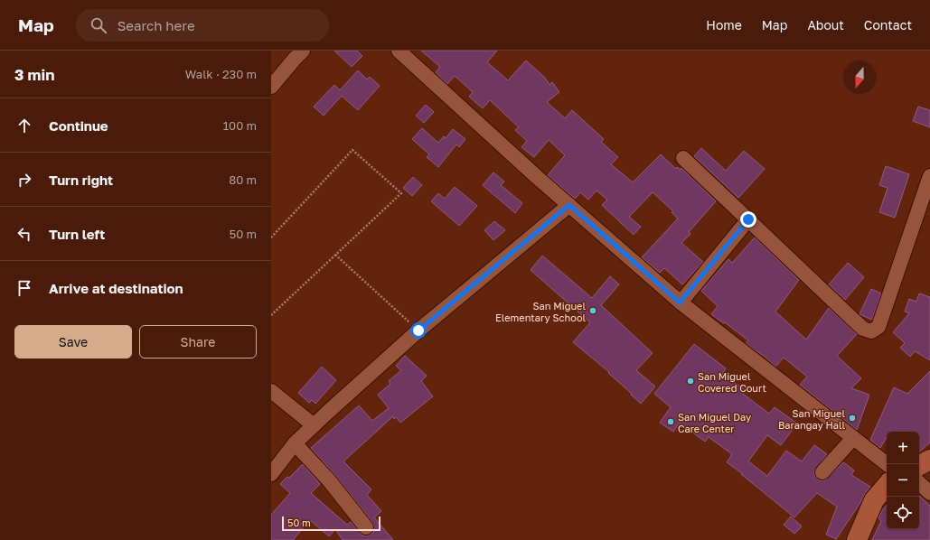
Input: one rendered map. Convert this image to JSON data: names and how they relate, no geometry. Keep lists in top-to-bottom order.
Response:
{
  "places": [
    "San Miguel Elementary School",
    "San Miguel Covered Court",
    "San Miguel Barangay Hall",
    "San Miguel Day Care Center"
  ],
  "scale_bar": "50 m",
  "north": "bottom",
  "page": {
    "header": "Map",
    "search": "Search here",
    "nav": [
      "Home",
      "Map",
      "About",
      "Contact"
    ],
    "heading": ["3 min", "Walk · 230 m"],
    "list": [
      ["Continue", "100 m"],
      ["Turn right", "80 m"],
      ["Turn left", "50 m"],
      "Arrive at destination"
    ],
    "buttons": ["Save", "Share"],
    "map_buttons": ["+", "−"],
    "scale": "50 m"
  }
}
